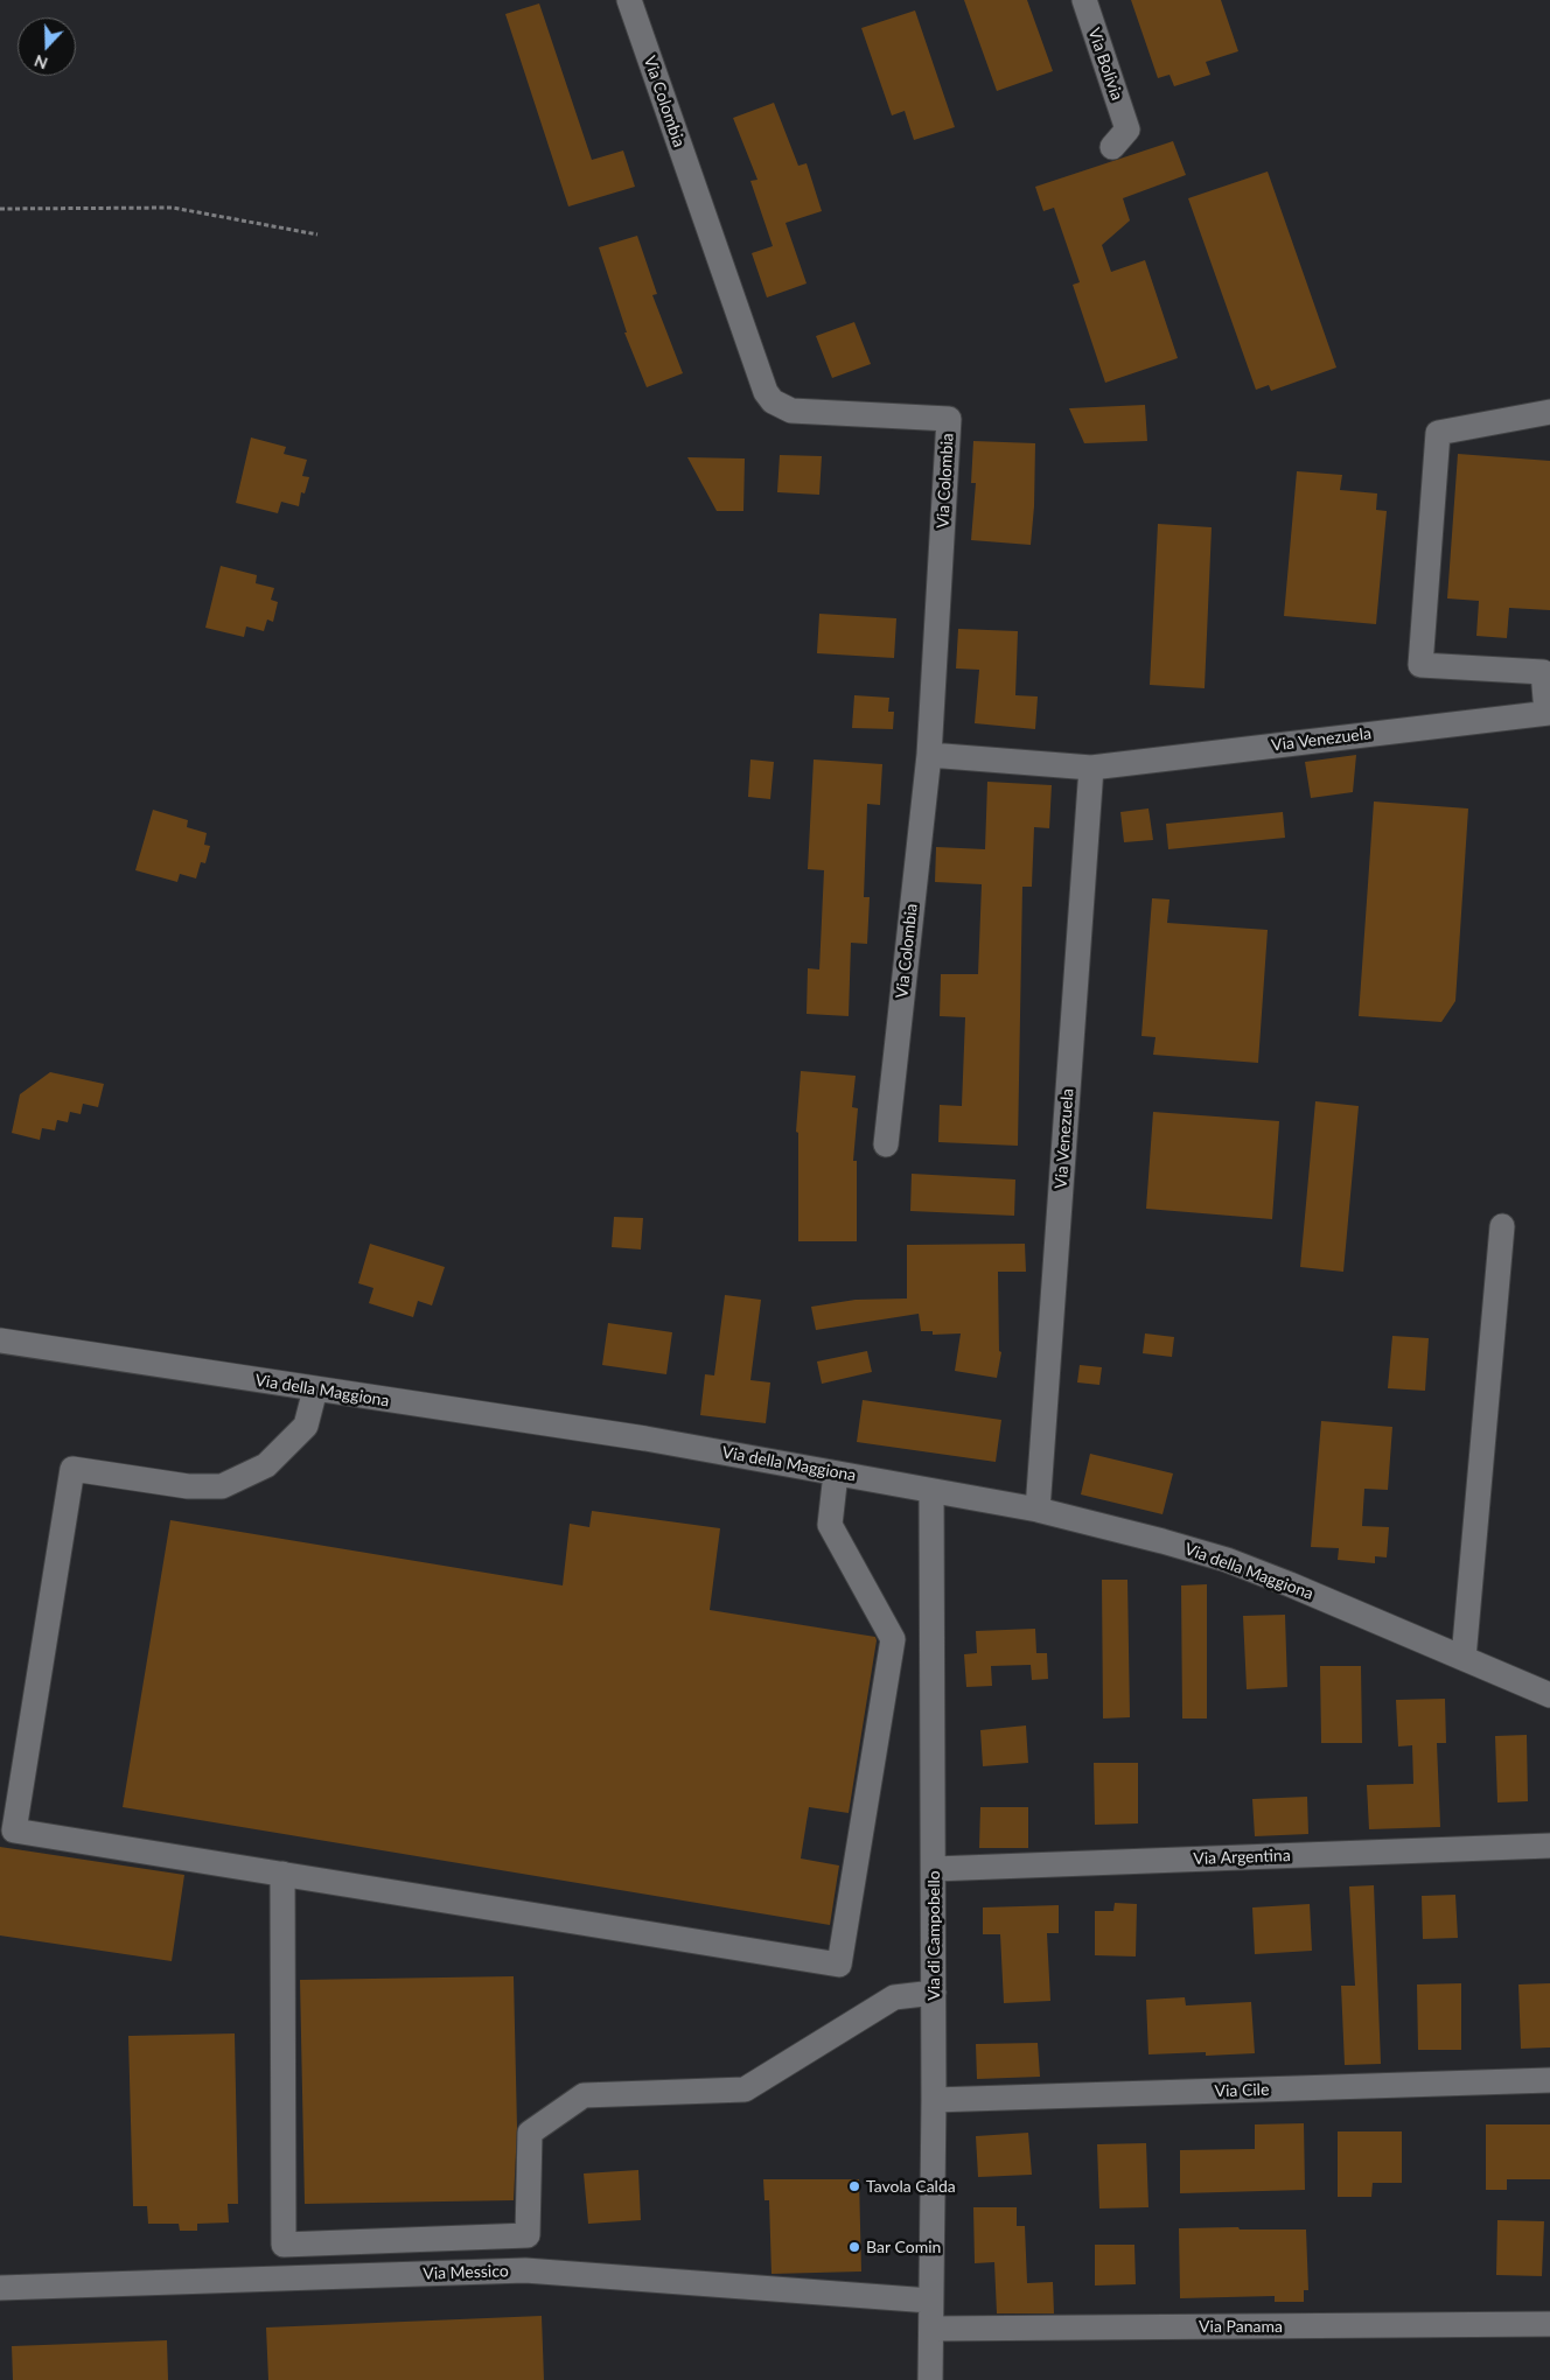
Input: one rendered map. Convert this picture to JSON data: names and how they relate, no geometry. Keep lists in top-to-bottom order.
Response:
{
  "streets": {
    "street": [
      "Via Bolivia",
      "Via Colombia",
      "Via Venezuela",
      "Via della Maggiona",
      "Via Argentina",
      "Via di Campobello",
      "Via Cile",
      "Via Messico",
      "Via Panama"
    ]
  },
  "crossings": [
    ["Via Colombia", "Via Venezuela"],
    ["Via Venezuela", "Via della Maggiona"],
    ["Via della Maggiona", "Via di Campobello"],
    ["Via Argentina", "Via di Campobello"],
    ["Via di Campobello", "Via Cile"],
    ["Via di Campobello", "Via Messico"],
    ["Via di Campobello", "Via Panama"]
  ],
  "places": ["Tavola Calda", "Bar Comin"],
  "north": "bottom"
}
